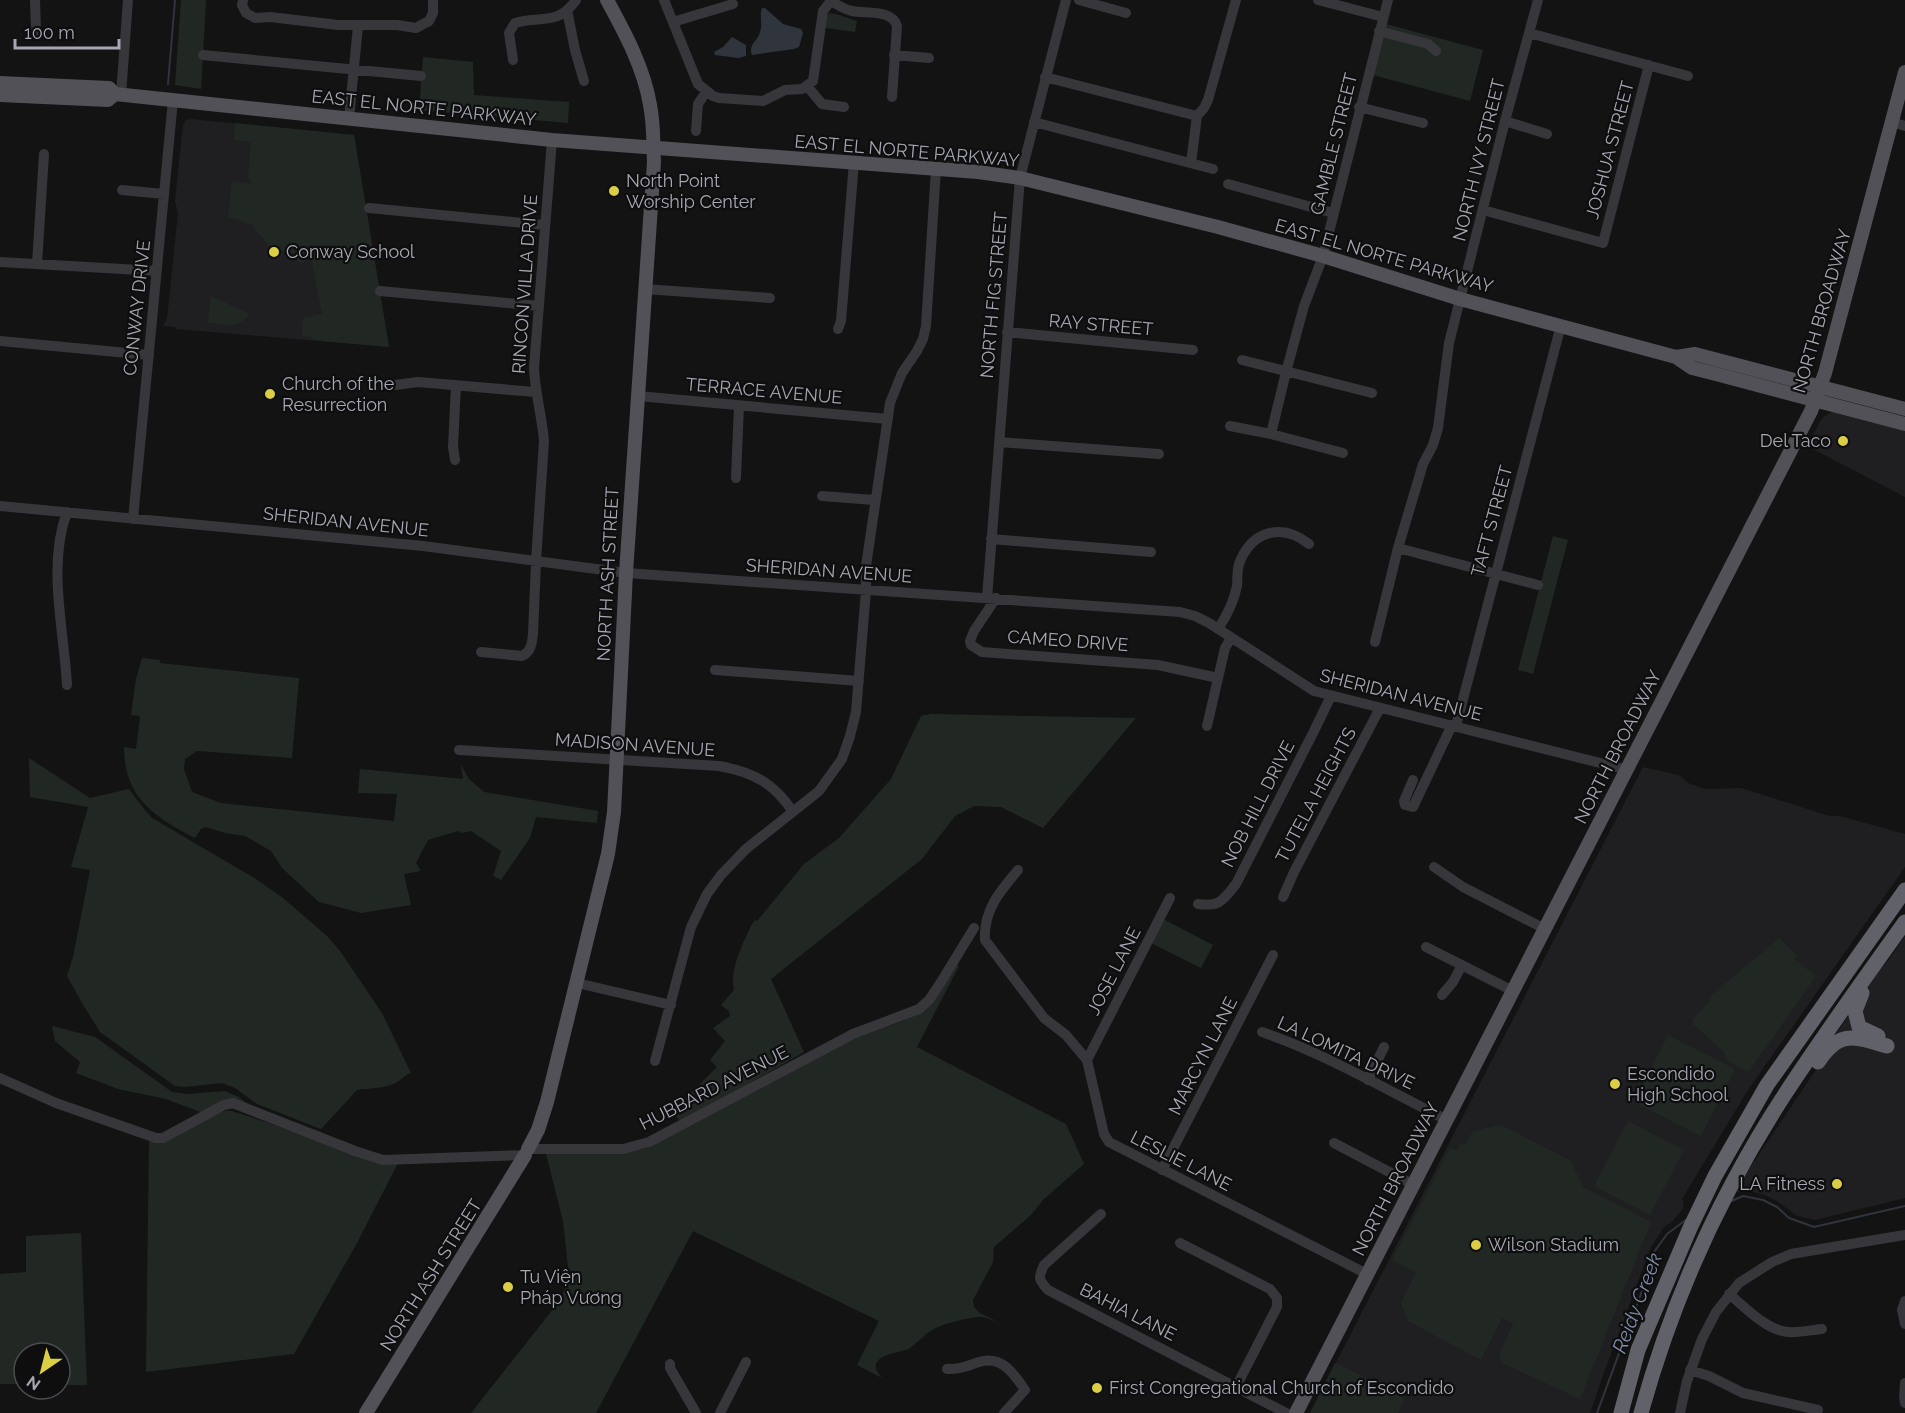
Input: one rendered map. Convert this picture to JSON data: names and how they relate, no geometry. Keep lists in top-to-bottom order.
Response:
{
  "streets": {
    "main road": ["EAST EL NORTE PARKWAY", "NORTH BROADWAY", "NORTH ASH STREET"],
    "street": [
      "GAMBLE STREET",
      "JOSHUA STREET",
      "NORTH IVY STREET",
      "RINCON VILLA DRIVE",
      "NORTH FIG STREET",
      "CONWAY DRIVE",
      "RAY STREET",
      "TERRACE AVENUE",
      "TAFT STREET",
      "SHERIDAN AVENUE",
      "CAMEO DRIVE",
      "MADISON AVENUE",
      "TUTELA HEIGHTS",
      "NOB HILL DRIVE",
      "JOSE LANE",
      "LA LOMITA DRIVE",
      "MARCYN LANE",
      "HUBBARD AVENUE",
      "LESLIE LANE",
      "BAHIA LANE"
    ]
  },
  "crossings": [
    ["EAST EL NORTE PARKWAY", "GAMBLE STREET"],
    ["EAST EL NORTE PARKWAY", "NORTH IVY STREET"],
    ["EAST EL NORTE PARKWAY", "RINCON VILLA DRIVE"],
    ["EAST EL NORTE PARKWAY", "NORTH FIG STREET"],
    ["EAST EL NORTE PARKWAY", "CONWAY DRIVE"],
    ["EAST EL NORTE PARKWAY", "NORTH BROADWAY"],
    ["EAST EL NORTE PARKWAY", "TAFT STREET"],
    ["EAST EL NORTE PARKWAY", "NORTH ASH STREET"],
    ["JOSHUA STREET", "NORTH IVY STREET"],
    ["RINCON VILLA DRIVE", "SHERIDAN AVENUE"],
    ["NORTH FIG STREET", "RAY STREET"],
    ["NORTH FIG STREET", "SHERIDAN AVENUE"],
    ["NORTH FIG STREET", "CAMEO DRIVE"],
    ["CONWAY DRIVE", "SHERIDAN AVENUE"],
    ["NORTH BROADWAY", "SHERIDAN AVENUE"],
    ["NORTH BROADWAY", "LA LOMITA DRIVE"],
    ["NORTH BROADWAY", "LESLIE LANE"],
    ["TERRACE AVENUE", "NORTH ASH STREET"],
    ["TAFT STREET", "SHERIDAN AVENUE"],
    ["SHERIDAN AVENUE", "NORTH ASH STREET"],
    ["SHERIDAN AVENUE", "CAMEO DRIVE"],
    ["SHERIDAN AVENUE", "TUTELA HEIGHTS"],
    ["SHERIDAN AVENUE", "NOB HILL DRIVE"],
    ["NORTH ASH STREET", "MADISON AVENUE"],
    ["NORTH ASH STREET", "HUBBARD AVENUE"],
    ["JOSE LANE", "LESLIE LANE"],
    ["MARCYN LANE", "LESLIE LANE"]
  ],
  "water": ["Reidy Creek"],
  "places": [
    "North Point Worship Center",
    "Conway School",
    "Church of the Resurrection",
    "Del Taco",
    "Escondido High School",
    "LA Fitness",
    "Wilson Stadium",
    "Tu Viện Pháp Vương",
    "First Congregational Church of Escondido"
  ],
  "scale_bar": "100 m",
  "north": "bottom left"
}
